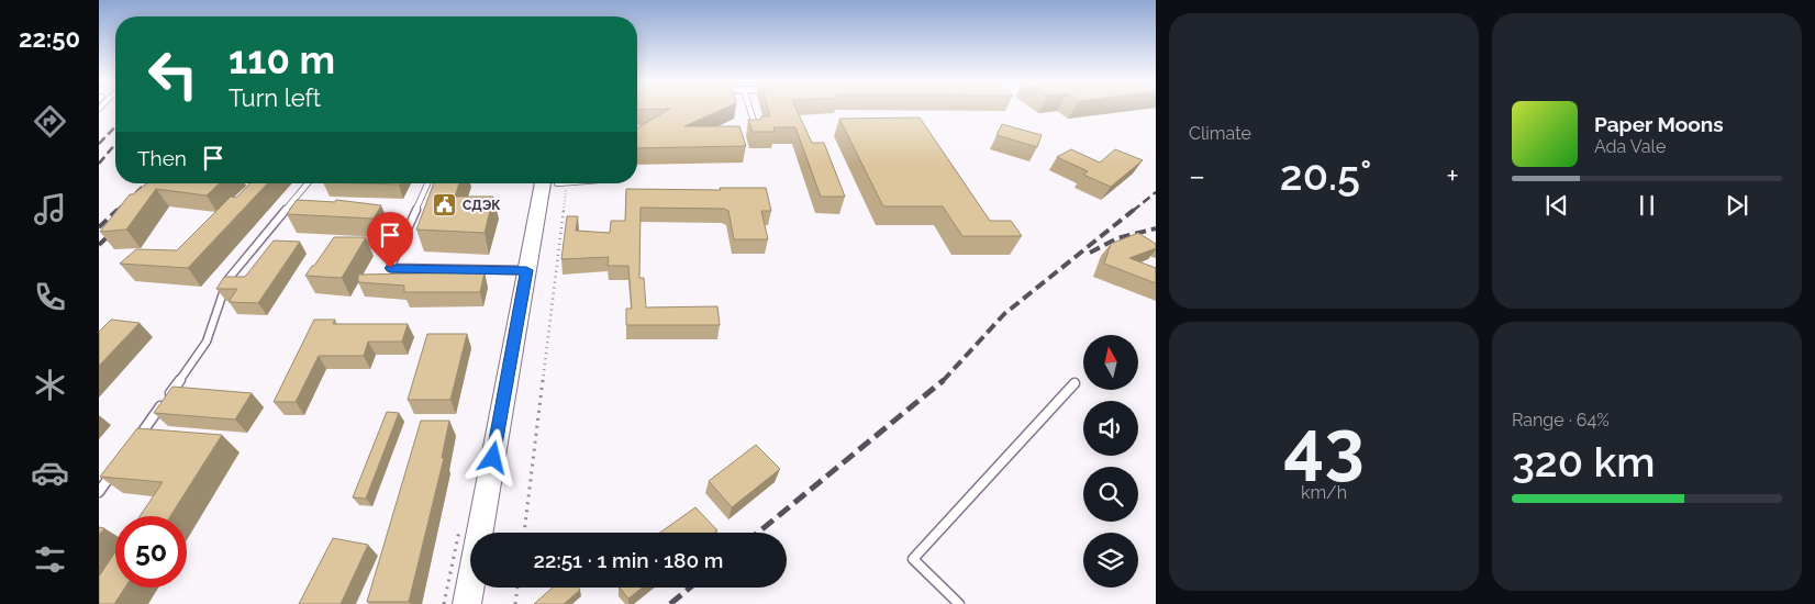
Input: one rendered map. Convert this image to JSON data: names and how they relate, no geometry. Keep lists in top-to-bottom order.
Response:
{
  "places": {
    "public building": ["СДЭК"]
  },
  "north": "top",
  "page": {
    "tabs": "22:50",
    "tile": [
      "Climate",
      ["43", "km/h"],
      ["Range · 64%", "320 km"]
    ],
    "turn": ["110 m", "Turn left"],
    "song": ["Paper Moons", "Ada Vale"],
    "then": "Then",
    "heat": ["−", "20.5°", "+"],
    "limit": "50",
    "trip": "22:51 · 1 min · 180 m"
  }
}
